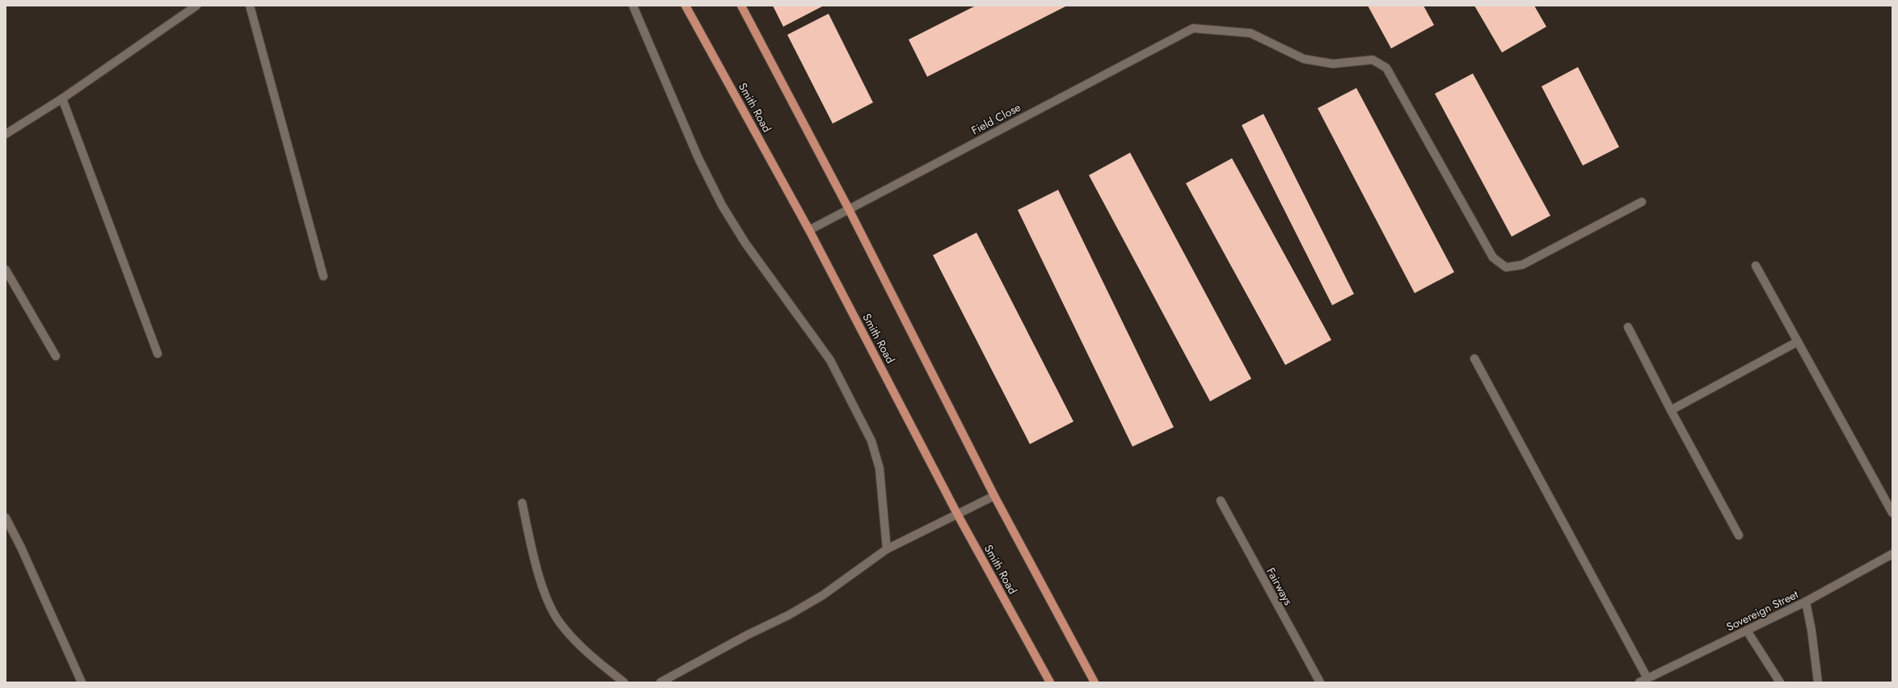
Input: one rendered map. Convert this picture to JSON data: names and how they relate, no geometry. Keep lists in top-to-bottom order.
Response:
{
  "streets": {
    "main road": ["Smith Road"],
    "street": ["Field Close", "Fairways", "Sovereign Street"]
  },
  "crossings": [
    ["Smith Road", "Field Close"]
  ]
}
